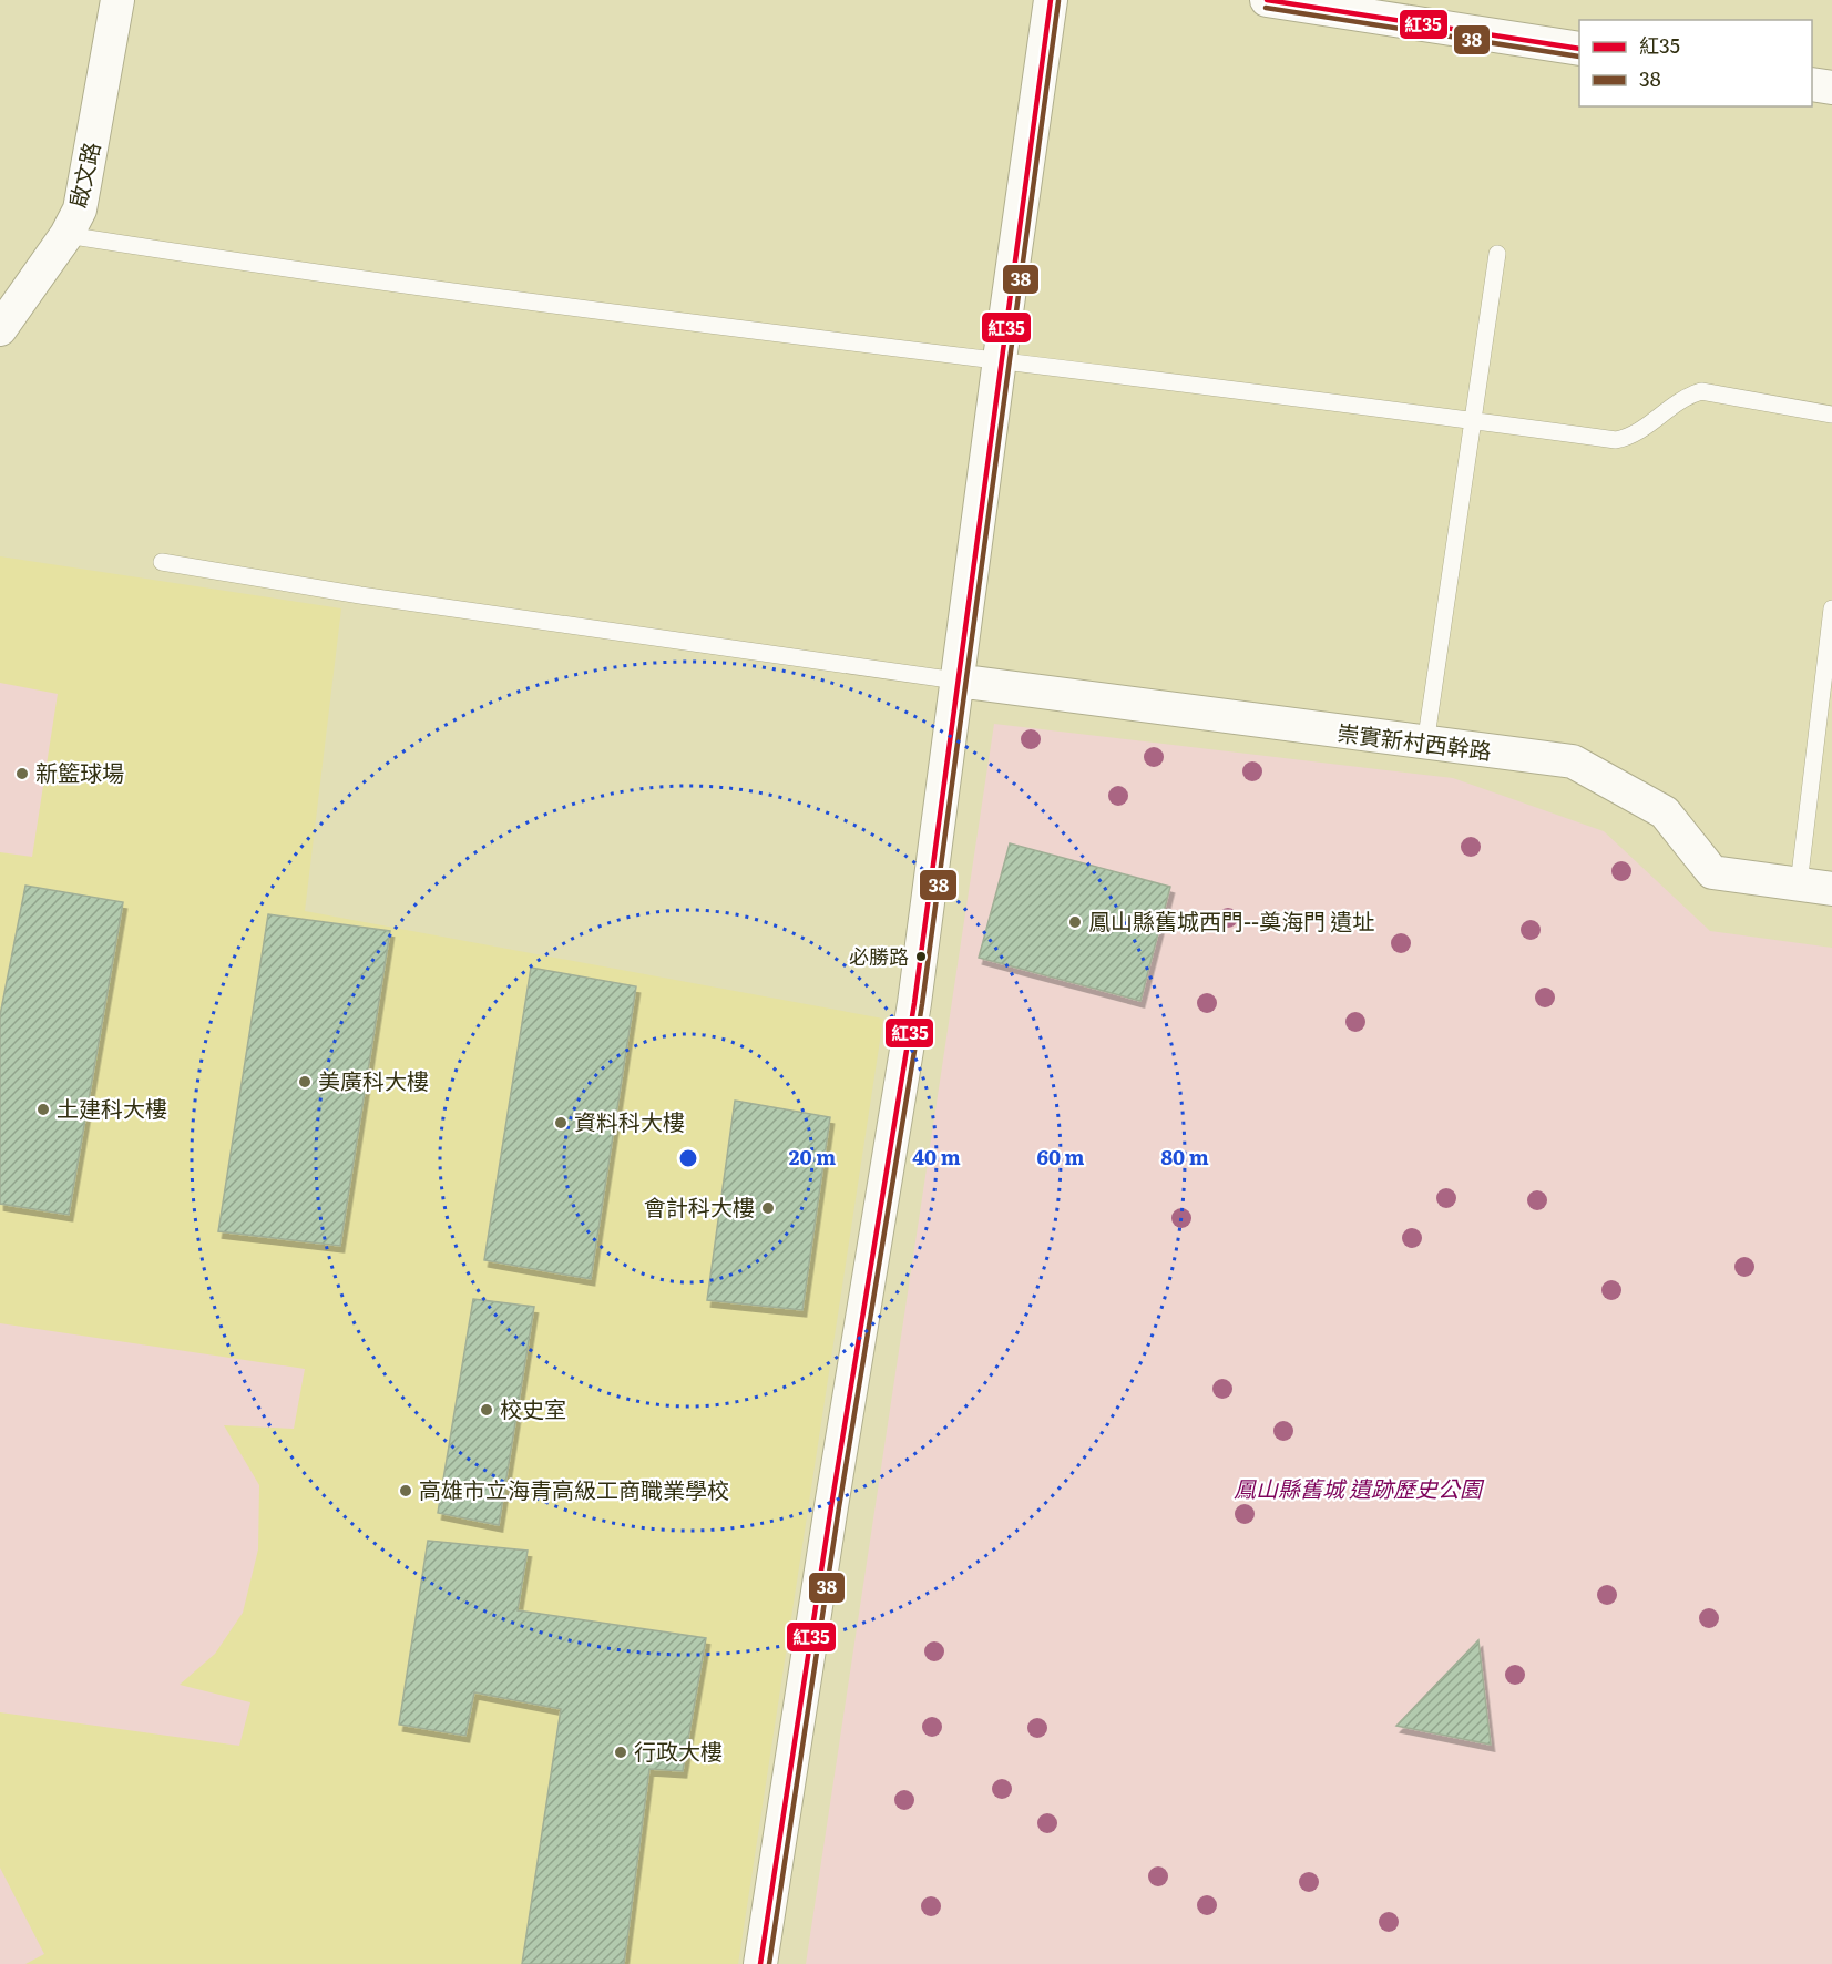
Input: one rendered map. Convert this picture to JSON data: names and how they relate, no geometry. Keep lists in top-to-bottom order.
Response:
{
  "streets": {
    "street": ["啟文路", "崇實新村西幹路"]
  },
  "parks": ["鳳山縣舊城 遺跡歷史公園"],
  "places": [
    "新籃球場",
    "鳳山縣舊城西門--奠海門 遺址",
    "必勝路",
    "美廣科大樓",
    "土建科大樓",
    "資料科大樓",
    "會計科大樓",
    "校史室",
    "高雄市立海青高級工商職業學校",
    "行政大樓"
  ],
  "lines": ["transit line 紅35", "transit line 38"],
  "legend": ["紅35", "38"],
  "rings": [
    "20 m",
    "40 m",
    "60 m",
    "80 m"
  ]
}
